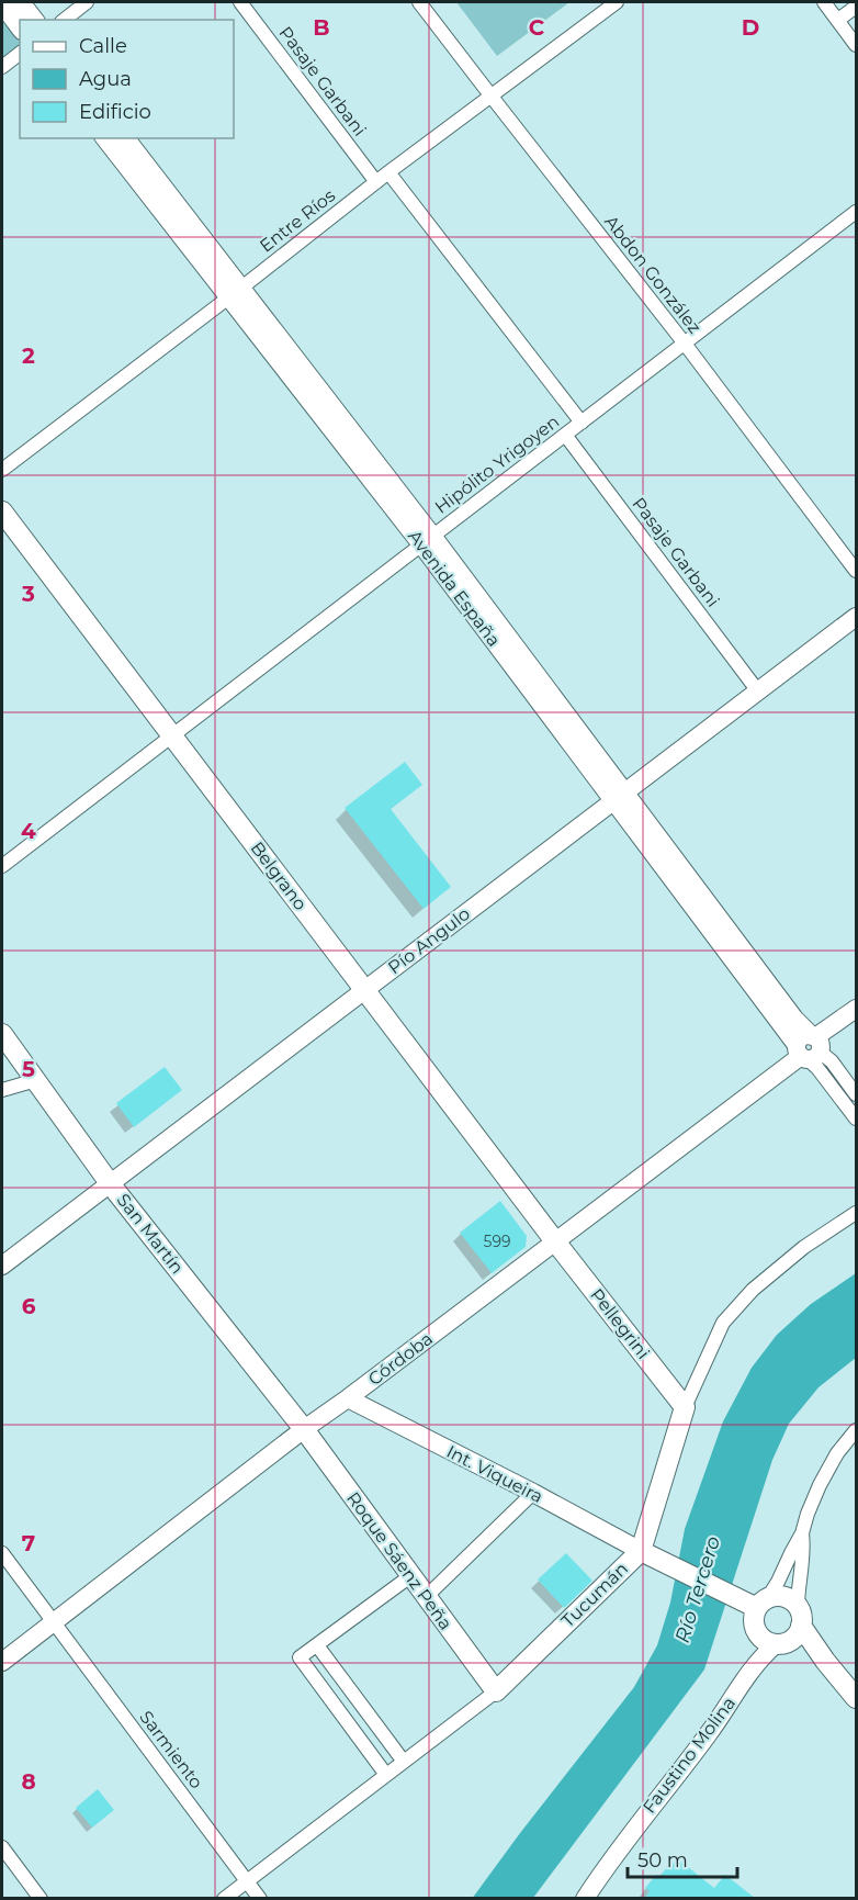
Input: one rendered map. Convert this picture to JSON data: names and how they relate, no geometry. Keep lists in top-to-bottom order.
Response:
{
  "streets": {
    "main road": [
      "Belgrano",
      "San Martín",
      "Pellegrini",
      "Roque Sáenz Peña",
      "Tucumán"
    ],
    "street": [
      "Pasaje Garbani",
      "Entre Ríos",
      "Abdon González",
      "Hipólito Yrigoyen",
      "Avenida España",
      "Pío Angulo",
      "Córdoba",
      "Int. Viqueira",
      "Sarmiento",
      "Faustino Molina"
    ]
  },
  "crossings": [
    ["Pasaje Garbani", "Entre Ríos"],
    ["Pasaje Garbani", "Hipólito Yrigoyen"],
    ["Pasaje Garbani", "Pío Angulo"],
    ["Entre Ríos", "Abdon González"],
    ["Entre Ríos", "Avenida España"],
    ["Abdon González", "Hipólito Yrigoyen"],
    ["Hipólito Yrigoyen", "Avenida España"],
    ["Hipólito Yrigoyen", "Belgrano"],
    ["Avenida España", "Pío Angulo"],
    ["Avenida España", "Córdoba"],
    ["Belgrano", "Pío Angulo"],
    ["Belgrano", "Pellegrini"],
    ["Belgrano", "Córdoba"],
    ["Pío Angulo", "San Martín"],
    ["San Martín", "Córdoba"],
    ["San Martín", "Roque Sáenz Peña"],
    ["Pellegrini", "Córdoba"],
    ["Pellegrini", "Tucumán"],
    ["Córdoba", "Int. Viqueira"],
    ["Córdoba", "Roque Sáenz Peña"],
    ["Córdoba", "Sarmiento"],
    ["Int. Viqueira", "Tucumán"],
    ["Roque Sáenz Peña", "Tucumán"],
    ["Tucumán", "Sarmiento"]
  ],
  "water": ["Río Tercero"],
  "house_numbers": ["599"],
  "legend": ["Calle", "Agua", "Edificio"],
  "scale_bar": "50 m",
  "grid": {
    "columns": ["B", "C", "D"],
    "rows": [
      "2",
      "3",
      "4",
      "5",
      "6",
      "7",
      "8"
    ]
  }
}
